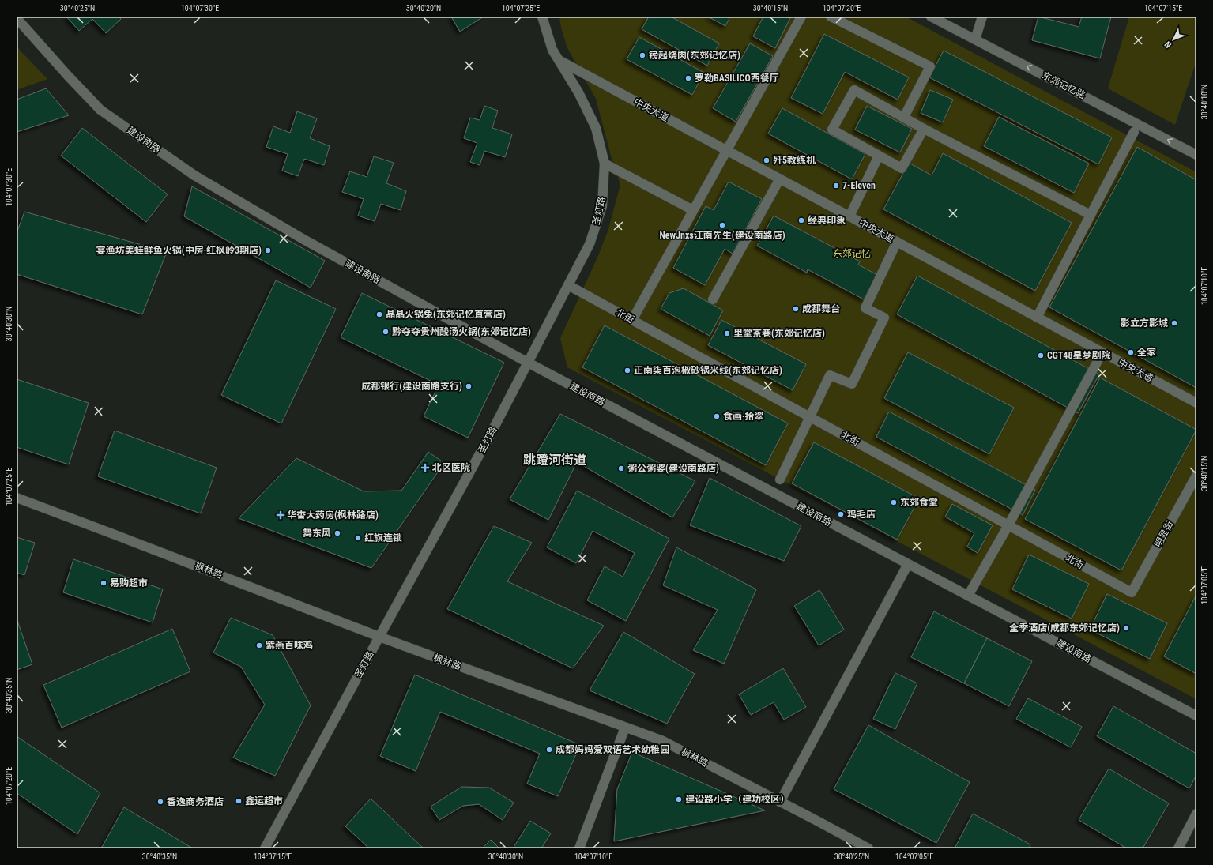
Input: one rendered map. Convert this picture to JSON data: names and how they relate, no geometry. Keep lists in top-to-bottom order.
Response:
{
  "streets": {
    "street": [
      "东郊记忆路",
      "中央大道",
      "建设南路",
      "圣灯路",
      "北街",
      "明显街",
      "枫林路"
    ]
  },
  "crossings": [
    ["中央大道", "圣灯路"],
    ["建设南路", "圣灯路"],
    ["圣灯路", "北街"],
    ["圣灯路", "枫林路"],
    ["北街", "明显街"]
  ],
  "one_way": ["东郊记忆路"],
  "districts": ["跳蹬河街道"],
  "parks": ["东郊记忆"],
  "places": {
    "other": [
      "镑起烧肉(东郊记忆店)",
      "罗勒BASILICO西餐厅",
      "歼5教练机",
      "7-Eleven",
      "经典印象",
      "NewJnxs江南先生(建设南路店)",
      "宴渔坊美蛙鲜鱼火锅(中房·红枫岭3期店)",
      "成都舞台",
      "晶晶火锅兔(东郊记忆直营店)",
      "影立方影城",
      "黔夺夺贵州酸汤火锅(东郊记忆店)",
      "里堂茶巷(东郊记忆店)",
      "全家",
      "CGT48星梦剧院",
      "正南柒百泡椒砂锅米线(东郊记忆店)",
      "成都银行(建设南路支行)",
      "食画·拾翠",
      "粥公粥婆(建设南路店)",
      "东郊食堂",
      "鸡毛店",
      "舞东风",
      "红旗连锁",
      "易购超市",
      "全季酒店(成都东郊记忆店)",
      "紫燕百味鸡",
      "成都妈妈爱双语艺术幼稚园",
      "建设路小学（建功校区）",
      "鑫运超市",
      "香逸商务酒店"
    ],
    "health": ["北区医院", "华杏大药房(枫林路店)"]
  },
  "north": "bottom left",
  "coordinates": [
    "30°40'25\"N",
    "104°07'30\"E",
    "30°40'20\"N",
    "104°07'25\"E",
    "30°40'15\"N",
    "104°07'20\"E",
    "104°07'15\"E",
    "30°40'10\"N",
    "104°07'10\"E",
    "30°40'30\"N",
    "104°07'05\"E",
    "30°40'35\"N"
  ]
}
